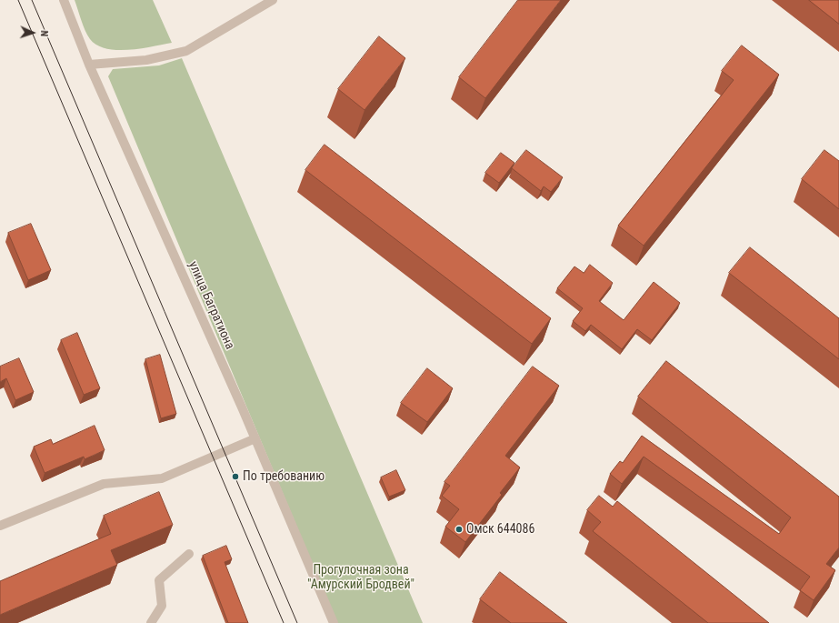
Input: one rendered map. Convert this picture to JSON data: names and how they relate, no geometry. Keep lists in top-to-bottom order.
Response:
{
  "streets": {
    "street": ["улица Багратиона"]
  },
  "parks": ["Прогулочная зона \"Амурский Бродвей\""],
  "places": ["По требованию", "Омск 644086"],
  "north": "right"
}
